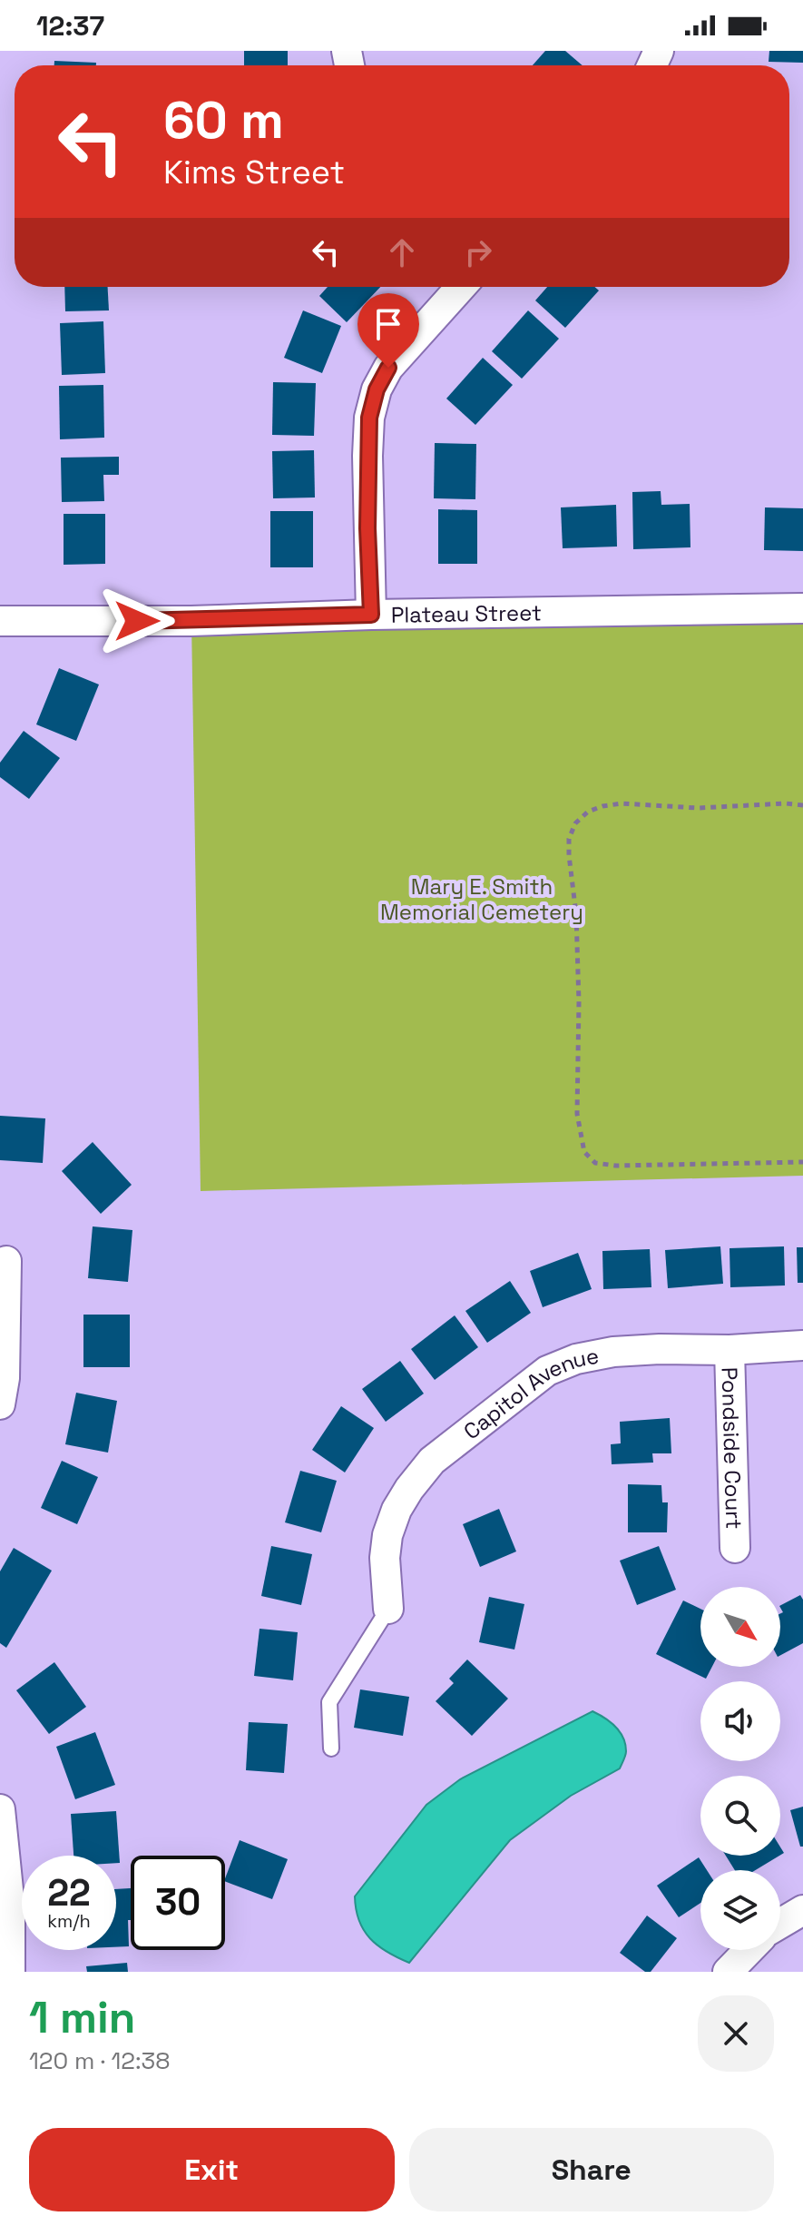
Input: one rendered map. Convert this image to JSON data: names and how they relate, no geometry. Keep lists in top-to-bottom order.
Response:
{
  "streets": {
    "street": ["Plateau Street", "Capitol Avenue", "Pondside Court"]
  },
  "crossings": [
    ["Capitol Avenue", "Pondside Court"]
  ],
  "parks": ["Mary E. Smith Memorial Cemetery"],
  "north": "bottom right",
  "page": {
    "status": "12:37",
    "turn": ["60 m", "Kims Street"],
    "speed": "22 km/h",
    "limit": "30",
    "heading": ["1 min", "120 m · 12:38"],
    "buttons": ["Exit", "Share"]
  }
}
